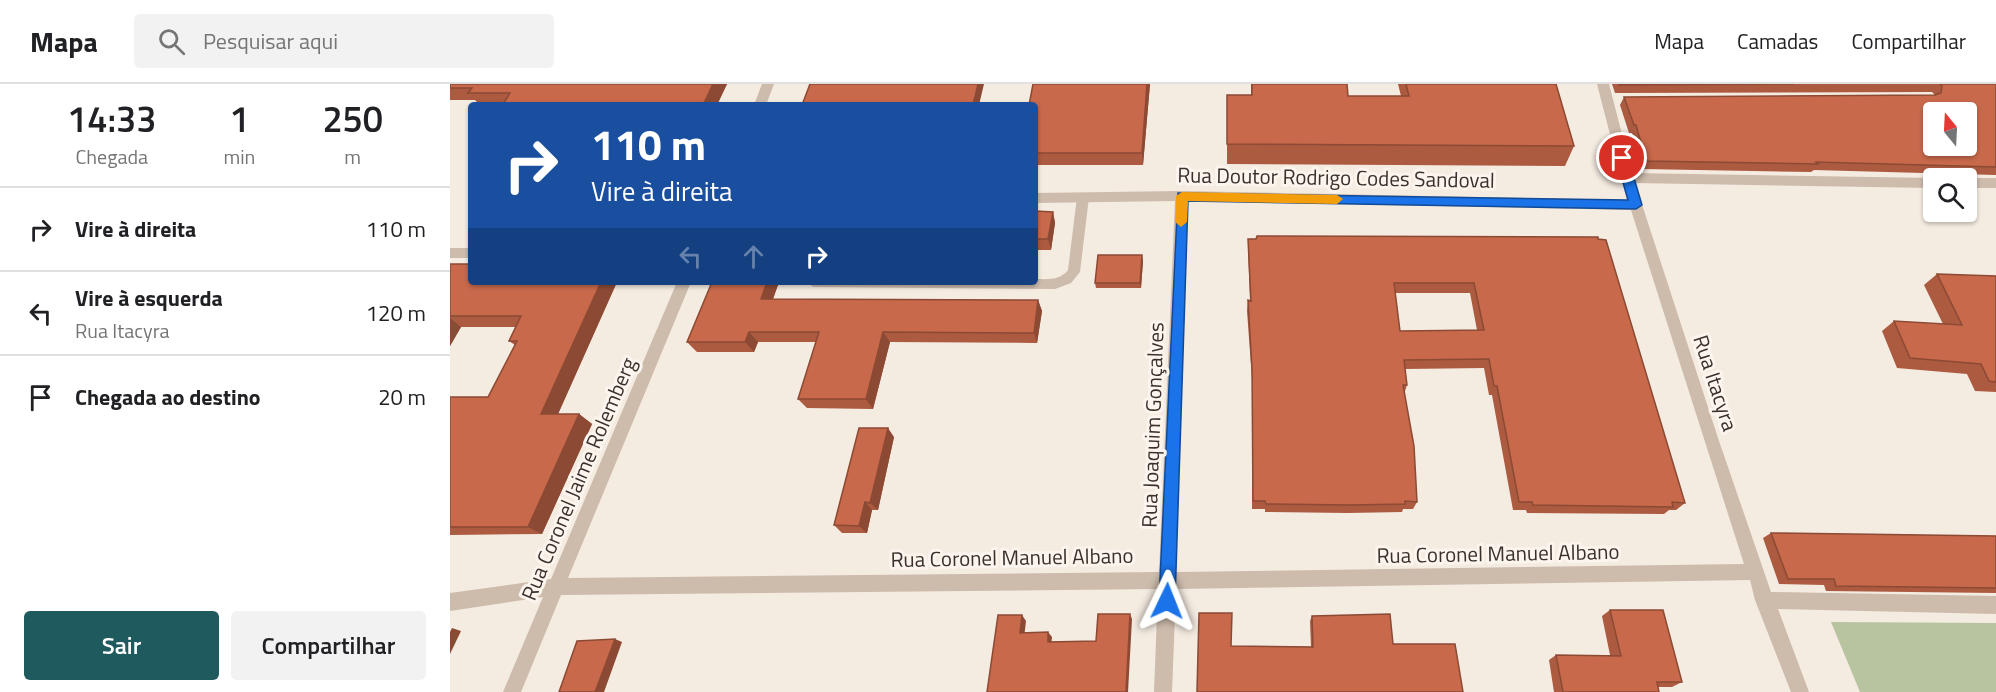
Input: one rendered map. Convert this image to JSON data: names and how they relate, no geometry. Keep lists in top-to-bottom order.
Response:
{
  "streets": {
    "street": [
      "Rua Doutor Rodrigo Codes Sandoval",
      "Rua Itacyra",
      "Rua Joaquim Gonçalves",
      "Rua Coronel Jaime Rolemberg",
      "Rua Coronel Manuel Albano"
    ]
  },
  "crossings": [
    ["Rua Doutor Rodrigo Codes Sandoval", "Rua Itacyra"],
    ["Rua Doutor Rodrigo Codes Sandoval", "Rua Joaquim Gonçalves"],
    ["Rua Itacyra", "Rua Coronel Manuel Albano"],
    ["Rua Joaquim Gonçalves", "Rua Coronel Manuel Albano"],
    ["Rua Coronel Jaime Rolemberg", "Rua Coronel Manuel Albano"]
  ],
  "north": "top",
  "page": {
    "header": "Mapa",
    "search": "Pesquisar aqui",
    "nav": ["Mapa", "Camadas", "Compartilhar"],
    "eta": [
      "14:33",
      "Chegada",
      "1",
      "min",
      "250",
      "m"
    ],
    "turn": ["110 m", "Vire à direita"],
    "list": [
      {
        "name": "Vire à direita",
        "value": "110 m"
      },
      {
        "name": "Vire à esquerda",
        "note": "Rua Itacyra",
        "value": "120 m"
      },
      {
        "name": "Chegada ao destino",
        "value": "20 m"
      }
    ],
    "buttons": ["Sair", "Compartilhar"]
  }
}
